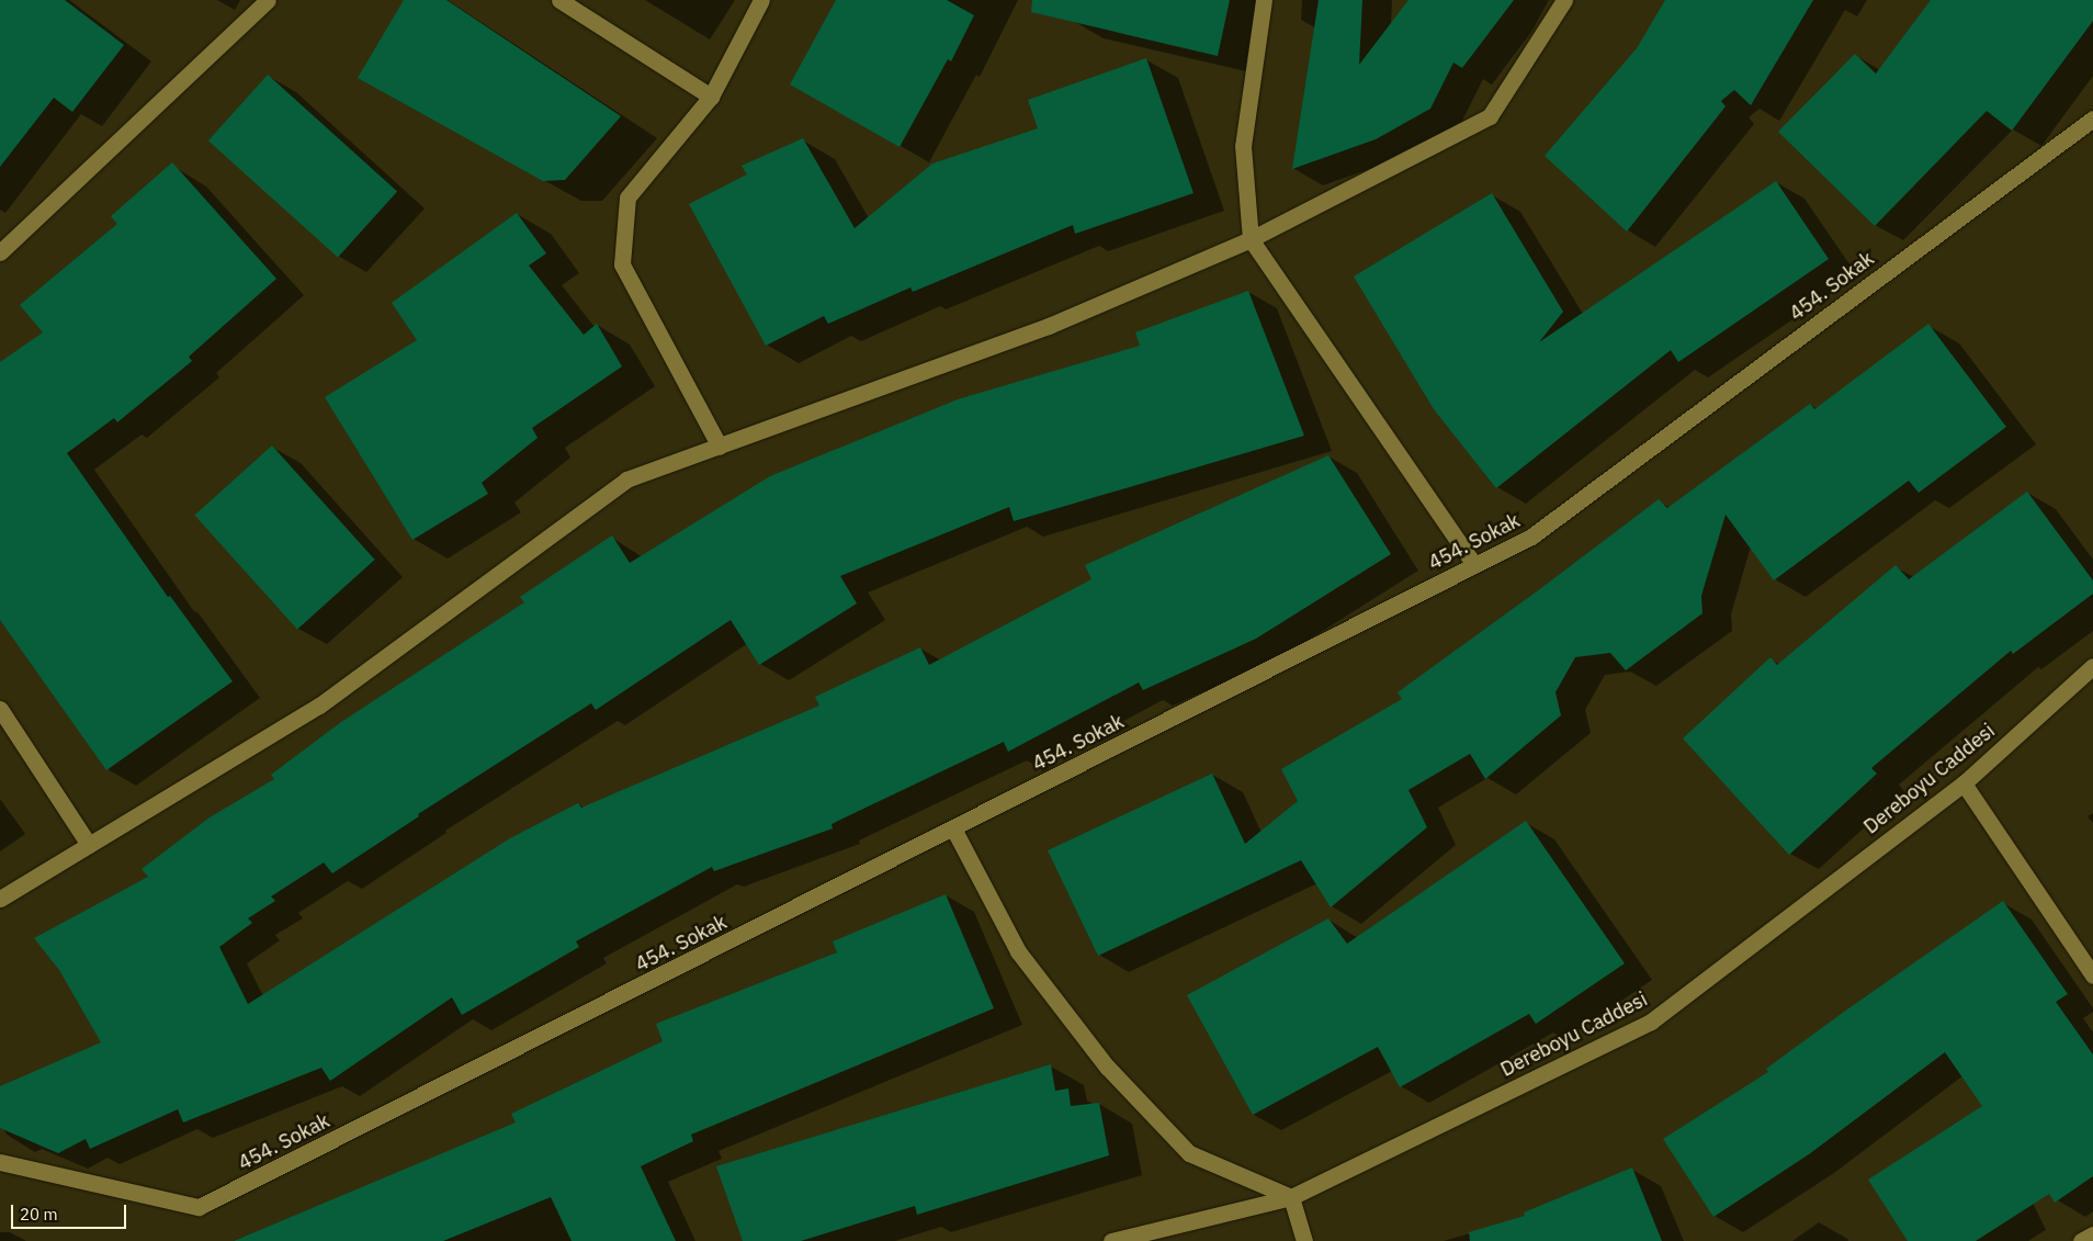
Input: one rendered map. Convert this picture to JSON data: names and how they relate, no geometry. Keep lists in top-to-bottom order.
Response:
{
  "streets": {
    "street": ["454. Sokak", "Dereboyu Caddesi"]
  },
  "scale_bar": "20 m"
}
